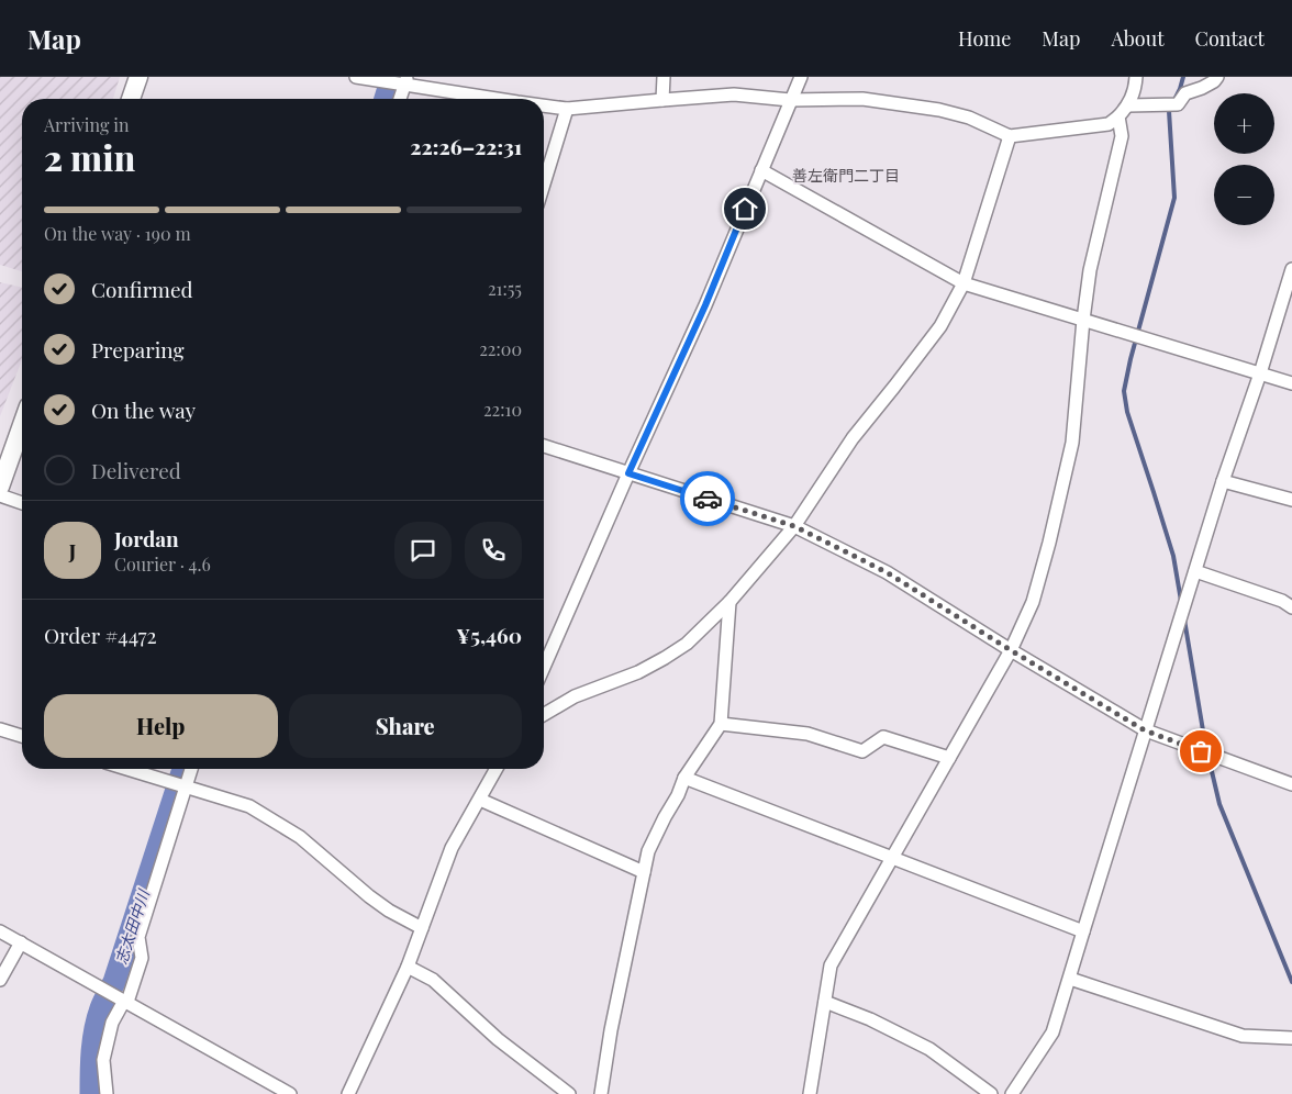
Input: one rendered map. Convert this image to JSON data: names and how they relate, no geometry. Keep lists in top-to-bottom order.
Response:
{
  "districts": ["善左衛門二丁目"],
  "water": ["志太田中川"],
  "page": {
    "header": "Map",
    "nav": [
      "Home",
      "Map",
      "About",
      "Contact"
    ],
    "map_buttons": ["+", "−"],
    "heading": ["2 min", "Arriving in", "22:26–22:31"],
    "panel": [
      "Jordan",
      "Courier · 4.6",
      "Order #4472",
      "¥5,460"
    ],
    "bar": "On the way · 190 m",
    "list": [
      ["Confirmed", "21:55"],
      ["Preparing", "22:00"],
      ["On the way", "22:10"],
      "Delivered"
    ],
    "round": "J",
    "buttons": ["Help", "Share"]
  }
}
